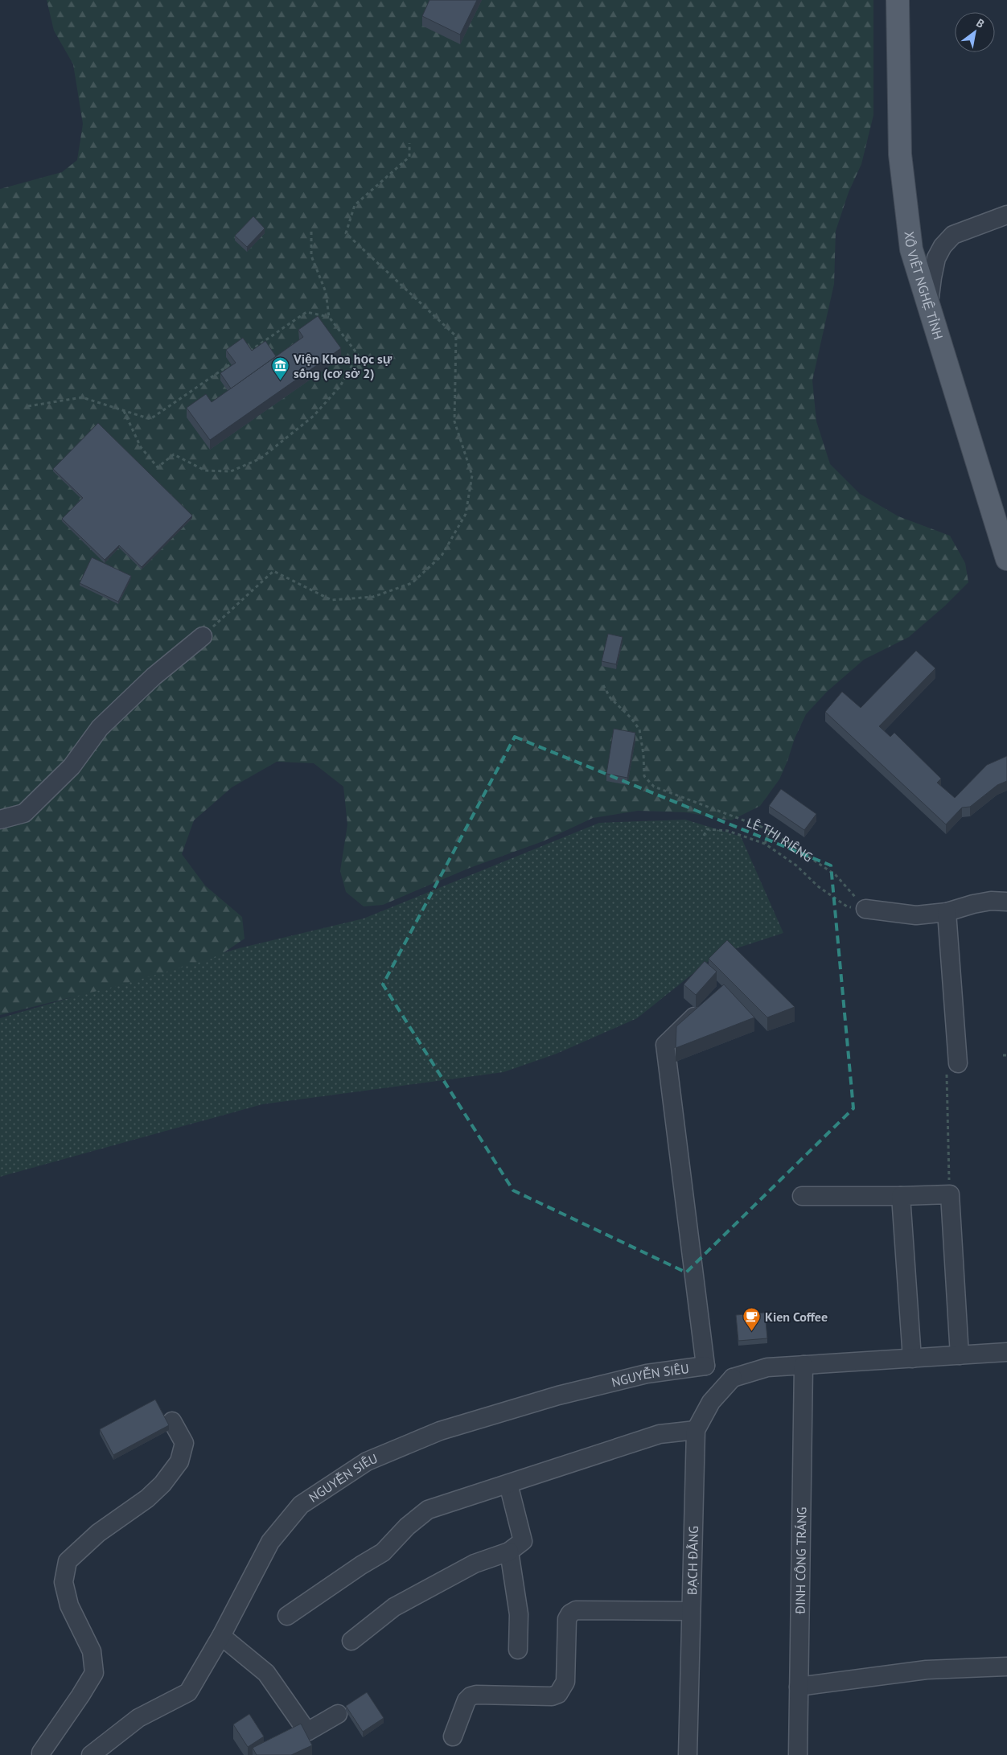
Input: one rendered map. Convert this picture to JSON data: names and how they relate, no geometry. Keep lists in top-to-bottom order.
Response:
{
  "streets": {
    "main road": ["XÔ VIẾT NGHỆ TỈNH"],
    "street": ["NGUYỄN SIÊU", "BẠCH ĐẰNG", "ĐINH CÔNG TRÁNG"],
    "path": ["LÊ THỊ RIÊNG"]
  },
  "places": {
    "museum": ["Viện Khoa học sự sống (cơ sở 2)"],
    "cafe": ["Kien Coffee"]
  },
  "north": "top right"
}
